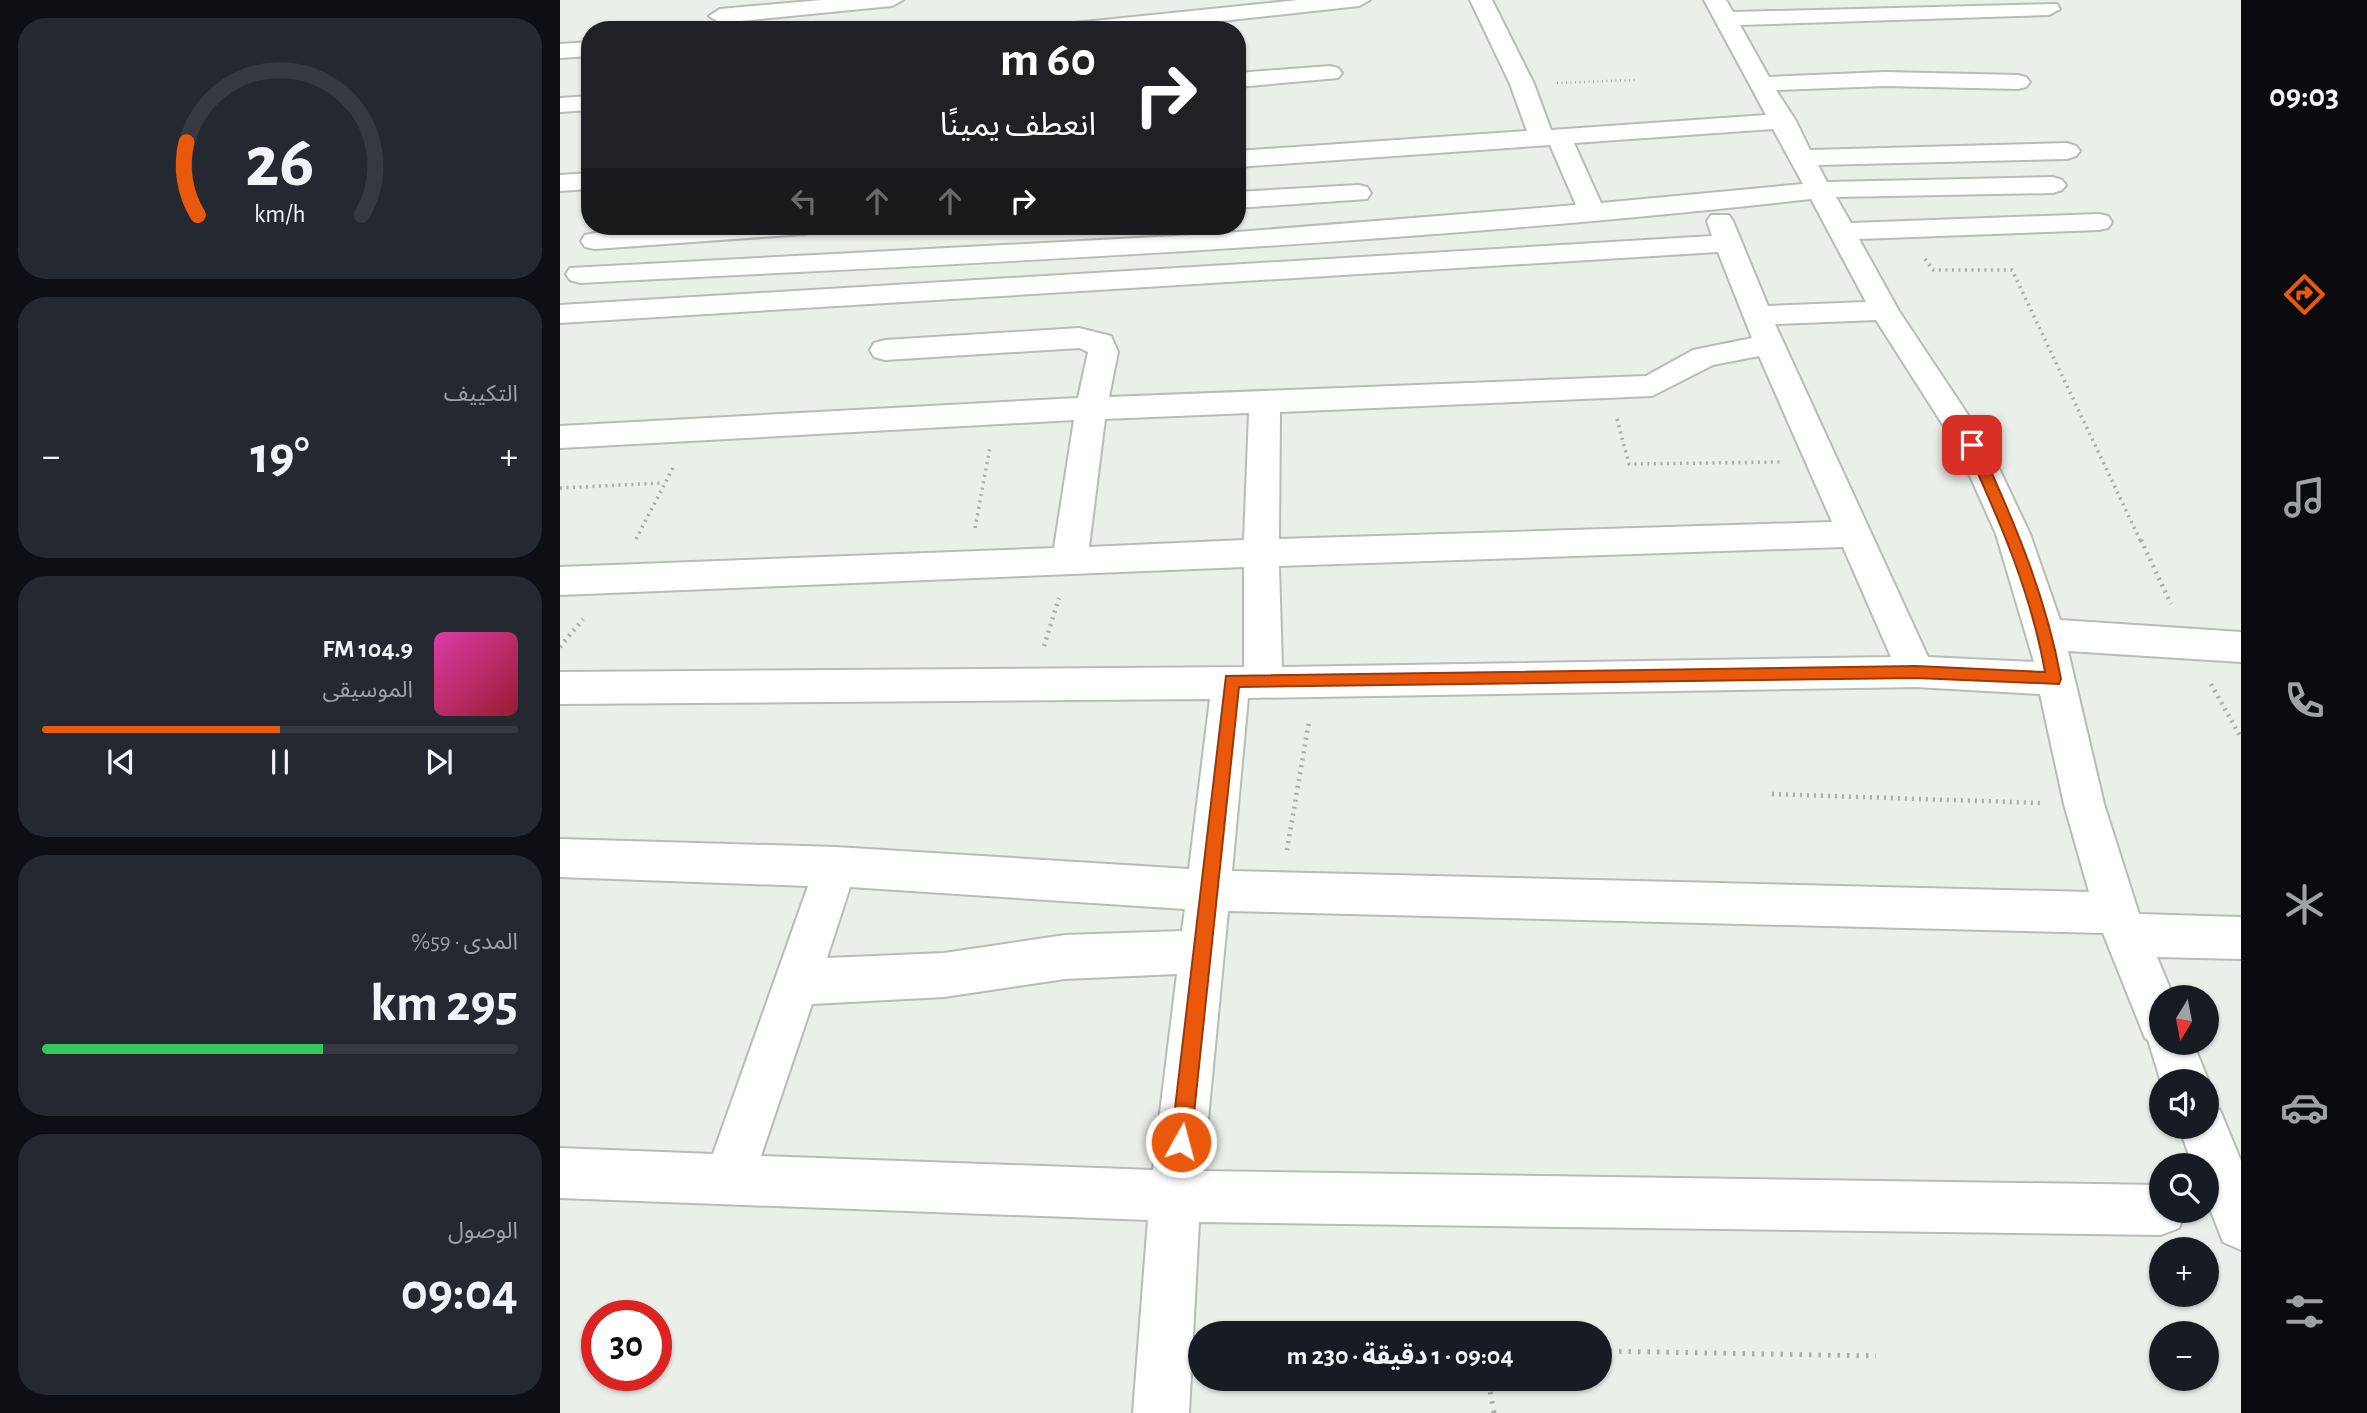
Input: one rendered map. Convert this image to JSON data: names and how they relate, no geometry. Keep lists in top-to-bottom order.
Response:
{
  "north": "bottom",
  "page": {
    "tabs": "09:03",
    "turn": ["60 m", "انعطف يمينًا"],
    "tile": [
      "التكييف",
      ["المدى · 59%", "295 km"],
      ["الوصول", "09:04"]
    ],
    "heat": ["−", "19°", "+"],
    "song": ["104.9 FM", "الموسيقى"],
    "map_buttons": ["+", "−"],
    "limit": "30",
    "trip": "09:04 · 1 دقيقة · 230 m",
    "gauge": ["26", "km/h"]
  }
}
